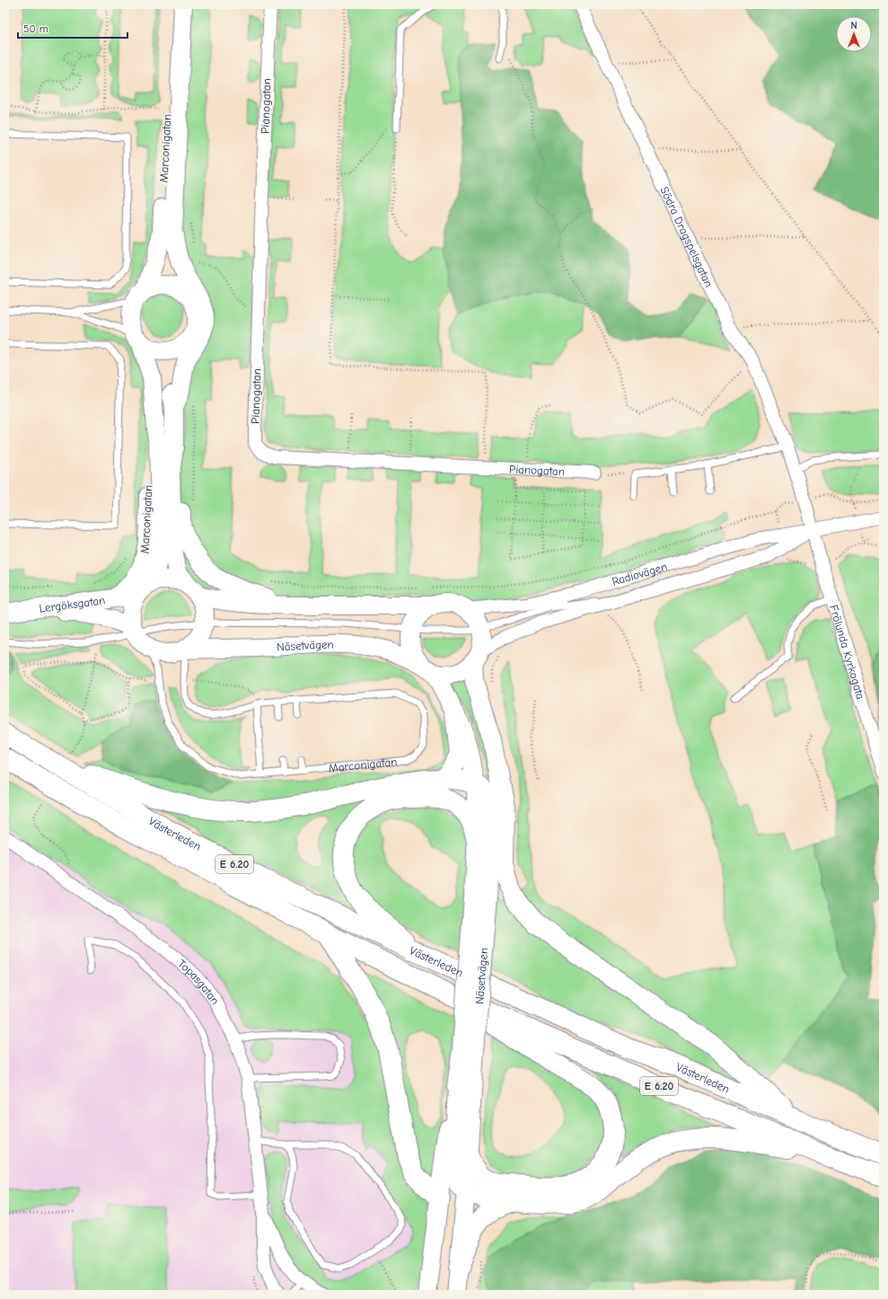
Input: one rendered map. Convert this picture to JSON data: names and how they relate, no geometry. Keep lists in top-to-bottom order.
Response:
{
  "streets": {
    "highway": ["Västerleden", "E 6.20"],
    "street": [
      "Pianogatan",
      "Marconigatan",
      "Södra Dragspelsgatan",
      "Radiovägen",
      "Lergöksgatan",
      "Näsetvägen",
      "Frölunda Kyrkogata",
      "Topasgatan"
    ]
  },
  "crossings": [
    ["Marconigatan", "Lergöksgatan"],
    ["Marconigatan", "Näsetvägen"],
    ["Södra Dragspelsgatan", "Radiovägen"],
    ["Södra Dragspelsgatan", "Frölunda Kyrkogata"],
    ["Radiovägen", "Näsetvägen"],
    ["Radiovägen", "Frölunda Kyrkogata"]
  ],
  "scale_bar": "50 m",
  "north": "top"
}
